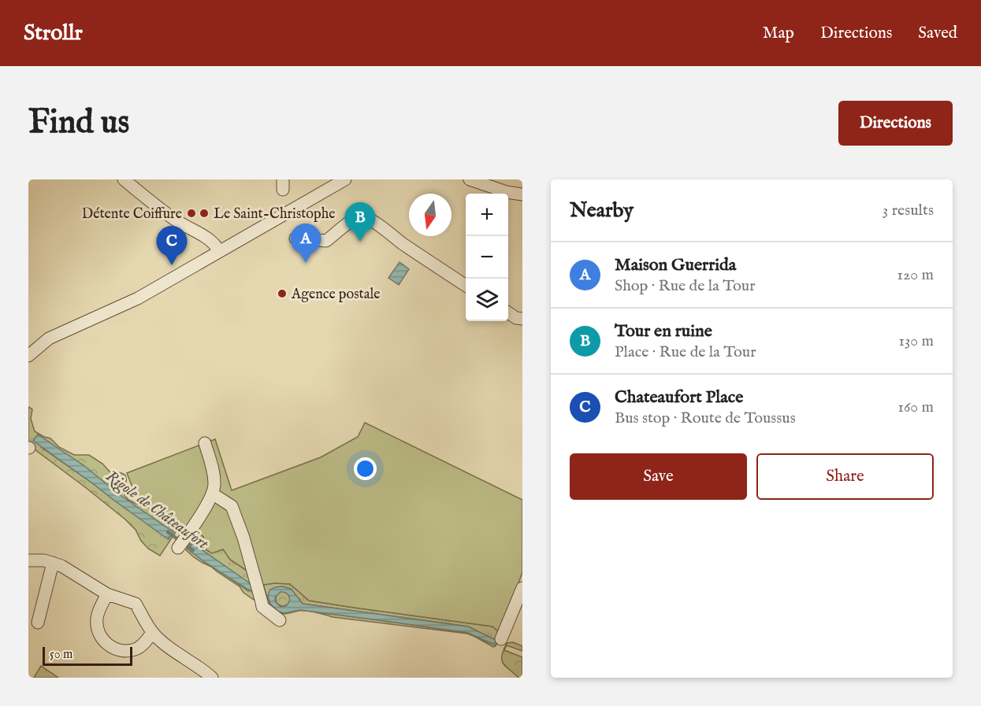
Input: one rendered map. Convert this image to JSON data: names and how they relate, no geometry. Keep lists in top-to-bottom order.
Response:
{
  "water": ["Rigole de Châteaufort"],
  "places": ["Détente Coiffure", "Le Saint-Christophe", "Agence postale"],
  "scale_bar": "50 m",
  "north": "bottom",
  "page": {
    "header": "Strollr",
    "nav": ["Map", "Directions", "Saved"],
    "buttons": [
      "Directions",
      ["Save", "Share"]
    ],
    "title": "Find us",
    "heading": ["Nearby", "3 results"],
    "map_buttons": ["+", "−"],
    "pins": ["B", "A", "C"],
    "list": [
      {
        "mark": "A",
        "name": "Maison Guerrida",
        "note": "Shop · Rue de la Tour",
        "value": "120 m"
      },
      {
        "mark": "B",
        "name": "Tour en ruine",
        "note": "Place · Rue de la Tour",
        "value": "130 m"
      },
      {
        "mark": "C",
        "name": "Chateaufort Place",
        "note": "Bus stop · Route de Toussus",
        "value": "160 m"
      }
    ],
    "scale": "50 m"
  }
}
